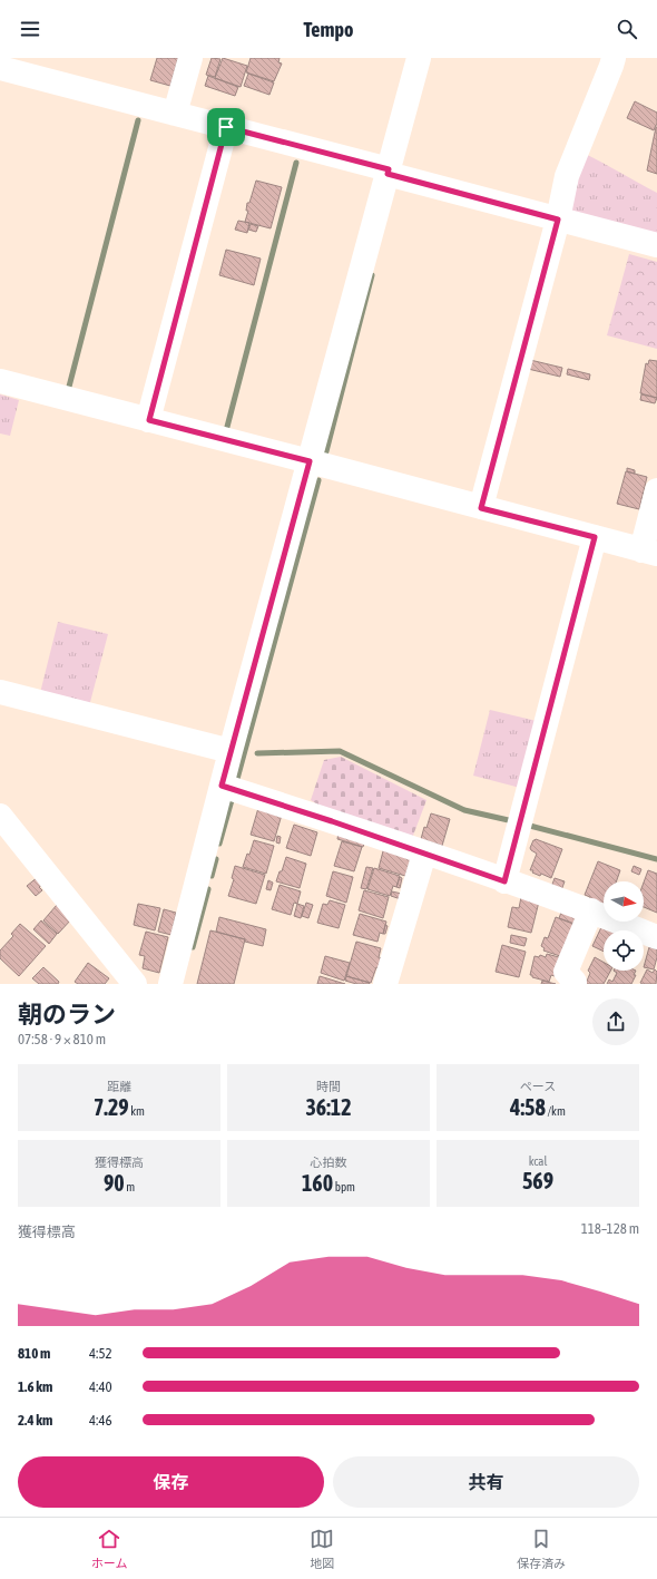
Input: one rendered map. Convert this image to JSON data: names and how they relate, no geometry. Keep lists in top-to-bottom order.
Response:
{
  "north": "right",
  "page": {
    "header": "Tempo",
    "heading": ["朝のラン", "07:58 · 9 × 810 m"],
    "stats": [
      ["距離", "7.29 km"],
      ["時間", "36:12"],
      ["ペース", "4:58 /km"],
      ["獲得標高", "90 m"],
      ["心拍数", "160 bpm"],
      ["kcal", "569"]
    ],
    "chart": ["獲得標高", "118–128 m"],
    "list": [
      {
        "name": "810 m",
        "note": "4:52"
      },
      {
        "name": "1.6 km",
        "note": "4:40"
      },
      {
        "name": "2.4 km",
        "note": "4:46"
      }
    ],
    "buttons": ["保存", "共有"],
    "tabs": ["ホーム", "地図", "保存済み"]
  }
}
